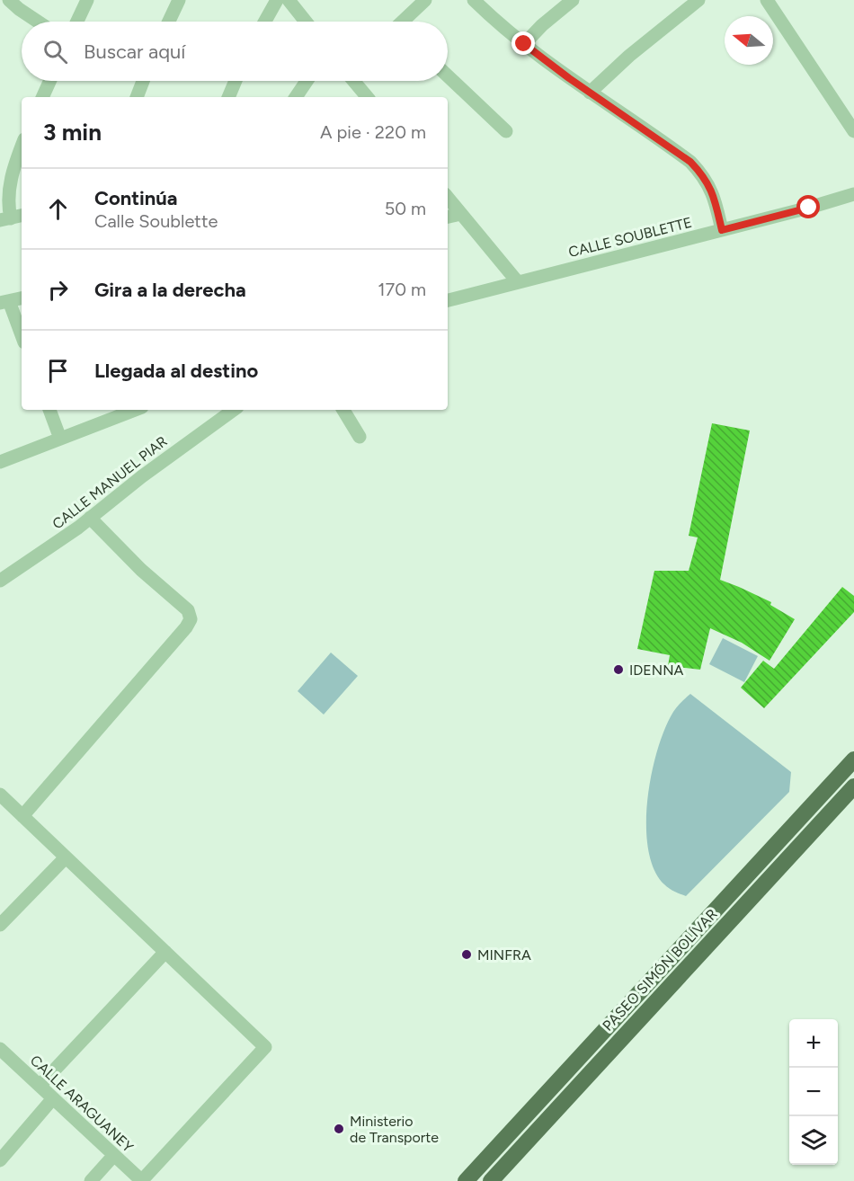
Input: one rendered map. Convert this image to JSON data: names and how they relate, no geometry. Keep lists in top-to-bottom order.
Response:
{
  "streets": {
    "main road": ["PASEO SIMÓN BOLÍVAR"],
    "street": ["CALLE SOUBLETTE", "CALLE MANUEL PIAR", "CALLE ARAGUANEY"]
  },
  "places": ["IDENNA", "MINFRA", "Ministerio de Transporte"],
  "north": "left",
  "page": {
    "search": "Buscar aquí",
    "heading": ["3 min", "A pie · 220 m"],
    "list": [
      ["Continúa", "Calle Soublette", "50 m"],
      ["Gira a la derecha", "170 m"],
      "Llegada al destino"
    ],
    "map_buttons": ["+", "−"]
  }
}
